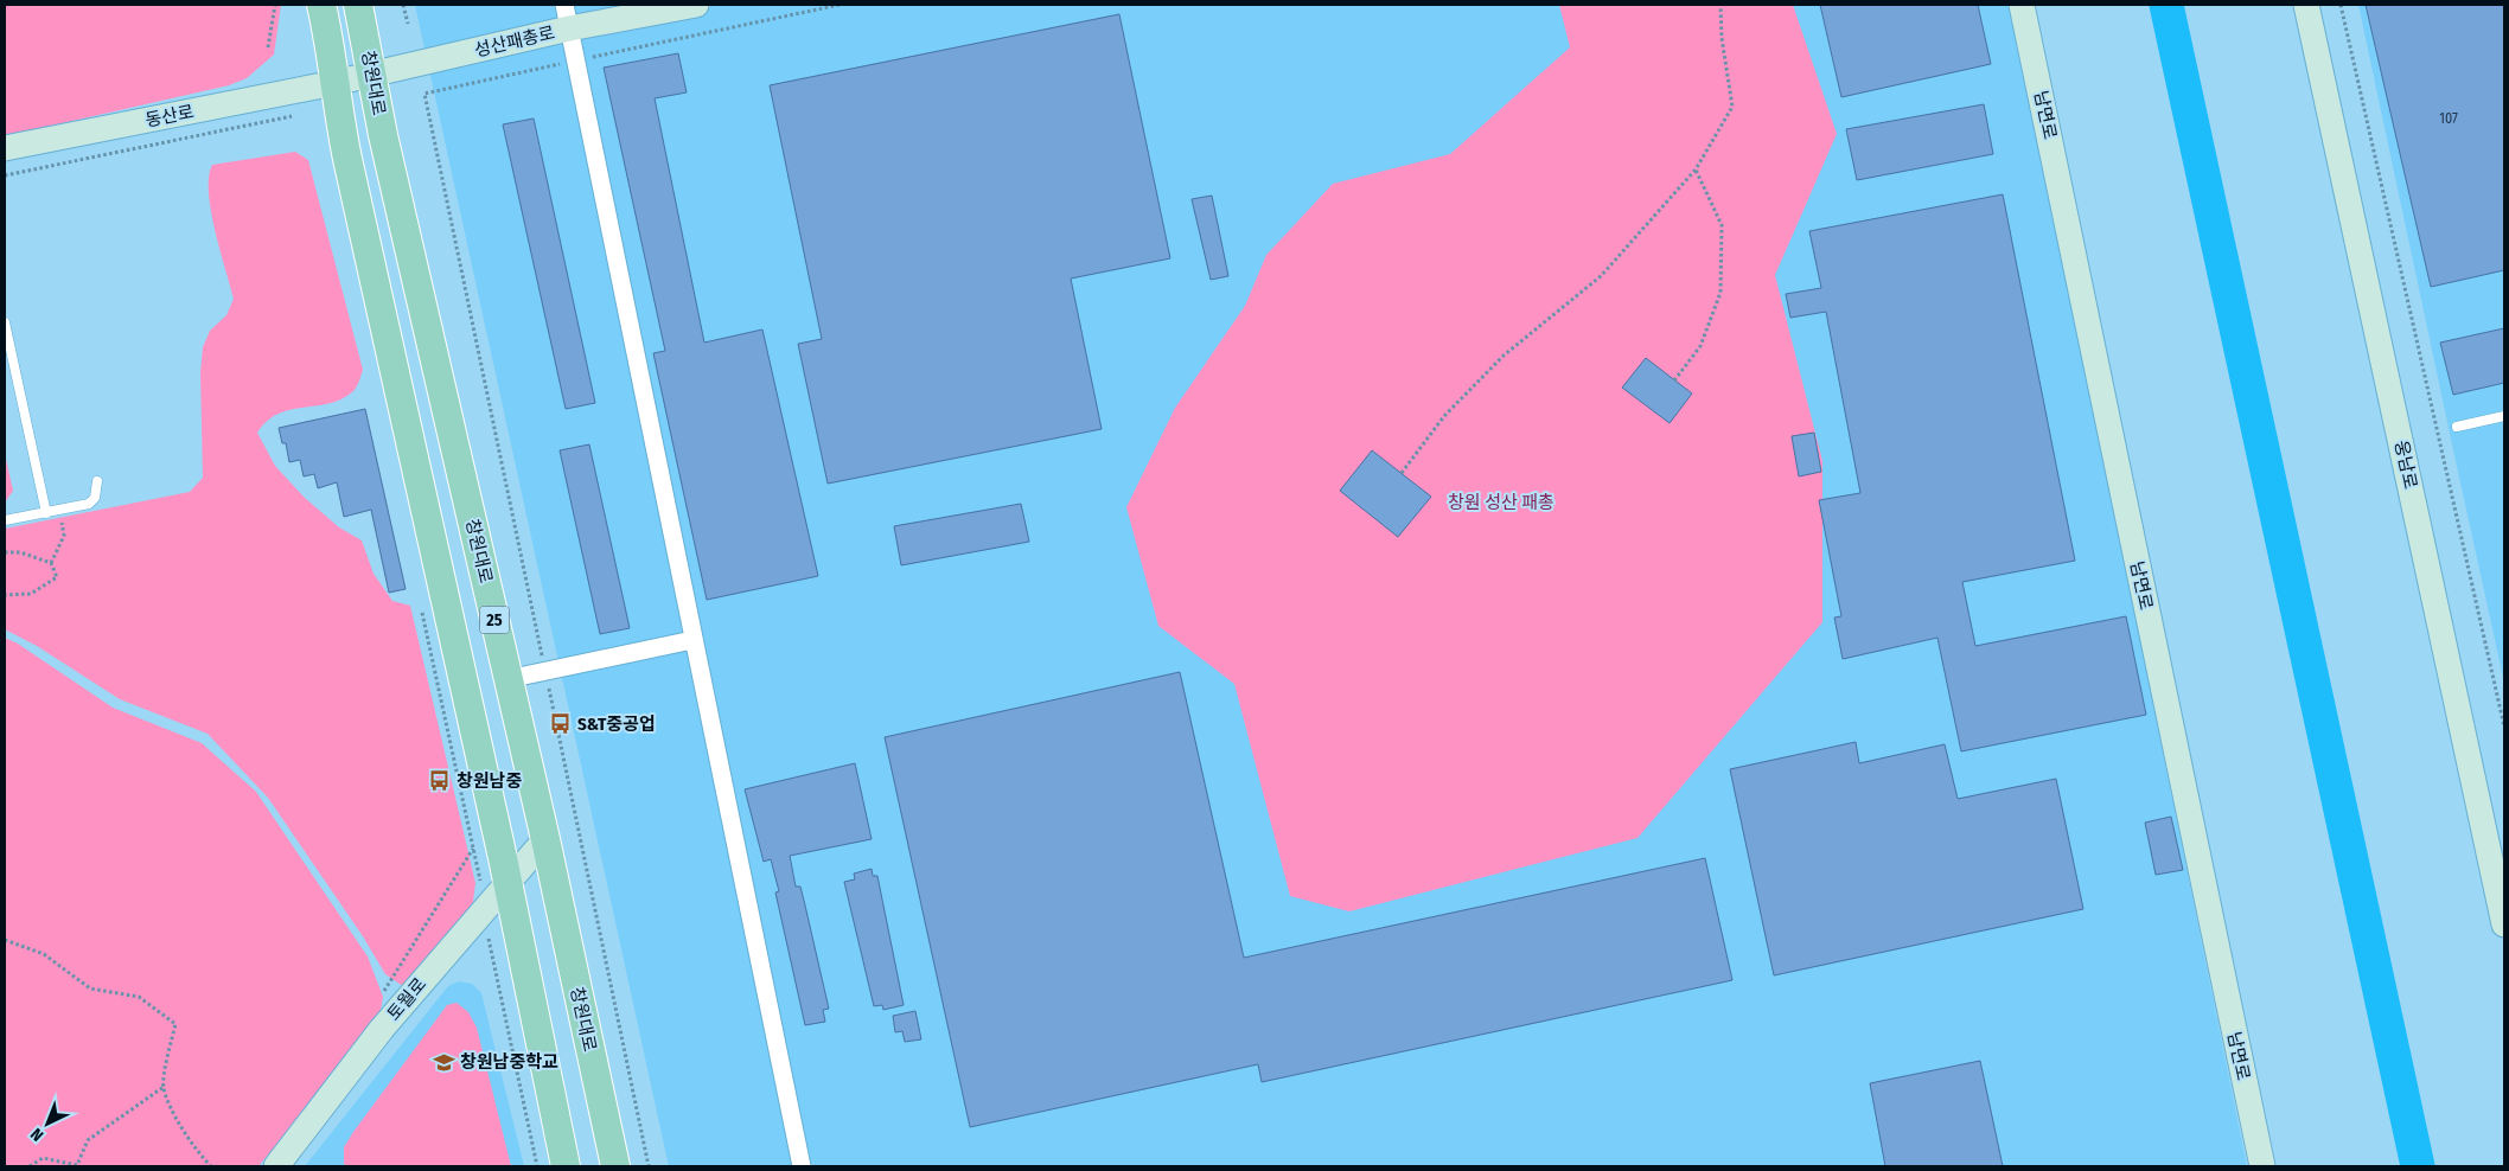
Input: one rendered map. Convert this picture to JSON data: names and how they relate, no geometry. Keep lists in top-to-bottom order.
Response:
{
  "streets": {
    "main road": ["창원대로", "25"],
    "street": [
      "성산패총로",
      "남면로",
      "동산로",
      "웅남로",
      "토월로"
    ]
  },
  "crossings": [
    ["성산패총로", "창원대로"],
    ["성산패총로", "동산로"],
    ["창원대로", "동산로"],
    ["창원대로", "토월로"]
  ],
  "parks": ["창원 성산 패총"],
  "places": {
    "bus stop": ["S&T중공업", "창원남중"],
    "school or university": ["창원남중학교"]
  },
  "house_numbers": ["107"],
  "north": "bottom left"
}
